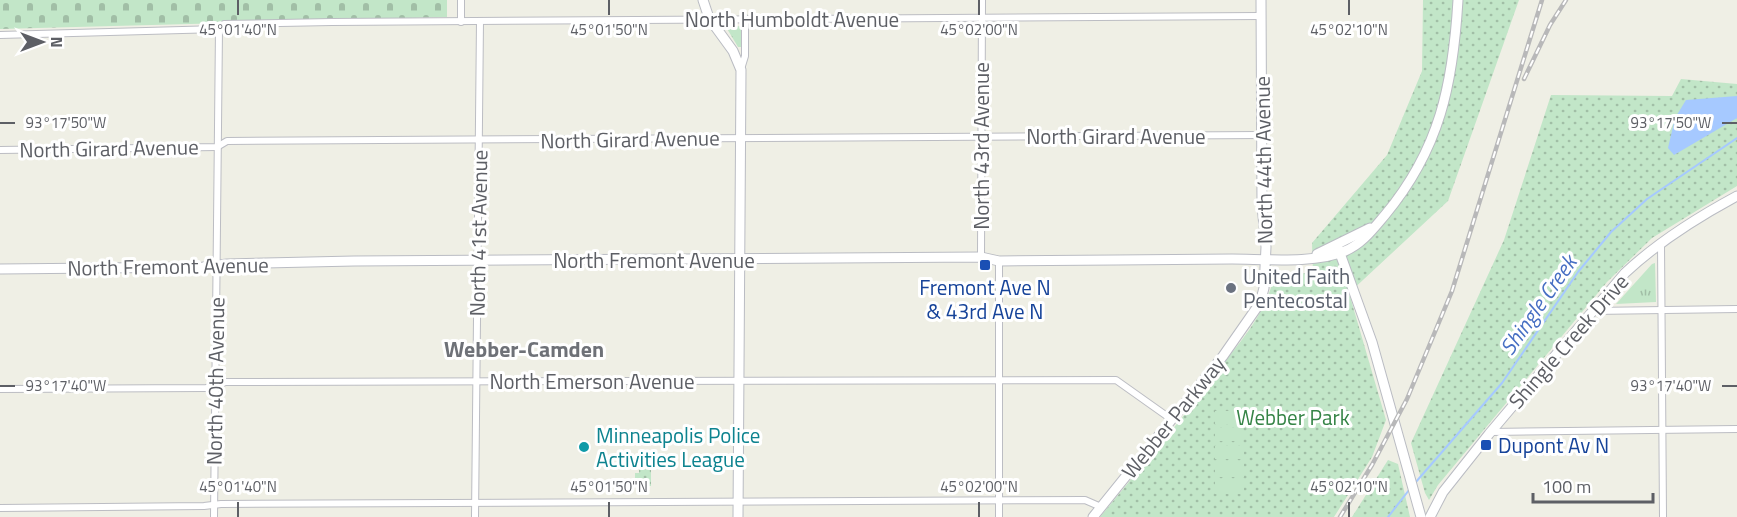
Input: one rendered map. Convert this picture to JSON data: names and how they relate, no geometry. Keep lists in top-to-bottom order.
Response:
{
  "streets": {
    "street": [
      "North Humboldt Avenue",
      "North Girard Avenue",
      "North 43rd Avenue",
      "North 44th Avenue",
      "North 41st Avenue",
      "North Fremont Avenue",
      "Shingle Creek Drive",
      "North 40th Avenue",
      "North Emerson Avenue",
      "Webber Parkway"
    ]
  },
  "crossings": [
    ["North Humboldt Avenue", "North 43rd Avenue"],
    ["North Humboldt Avenue", "North 44th Avenue"],
    ["North Humboldt Avenue", "North 41st Avenue"],
    ["North Humboldt Avenue", "North 40th Avenue"],
    ["North Girard Avenue", "North 43rd Avenue"],
    ["North Girard Avenue", "North 44th Avenue"],
    ["North Girard Avenue", "North 41st Avenue"],
    ["North Girard Avenue", "North 40th Avenue"],
    ["North 43rd Avenue", "North Fremont Avenue"],
    ["North 43rd Avenue", "North Emerson Avenue"],
    ["North 44th Avenue", "North Fremont Avenue"],
    ["North 44th Avenue", "Webber Parkway"],
    ["North 41st Avenue", "North Fremont Avenue"],
    ["North 41st Avenue", "North Emerson Avenue"],
    ["North Fremont Avenue", "North 40th Avenue"],
    ["North 40th Avenue", "North Emerson Avenue"],
    ["North Emerson Avenue", "Webber Parkway"]
  ],
  "districts": ["Webber-Camden"],
  "water": ["Shingle Creek"],
  "parks": ["Webber Park"],
  "places": {
    "transit": ["Fremont Ave N & 43rd Ave N", "Dupont Av N"],
    "other": ["United Faith Pentecostal", "Minneapolis Police Activities League"]
  },
  "scale_bar": "100 m",
  "north": "right",
  "coordinates": [
    "45°01'40\"N",
    "45°01'50\"N",
    "45°02'00\"N",
    "45°02'10\"N",
    "93°17'50\"W",
    "93°17'40\"W"
  ]
}
